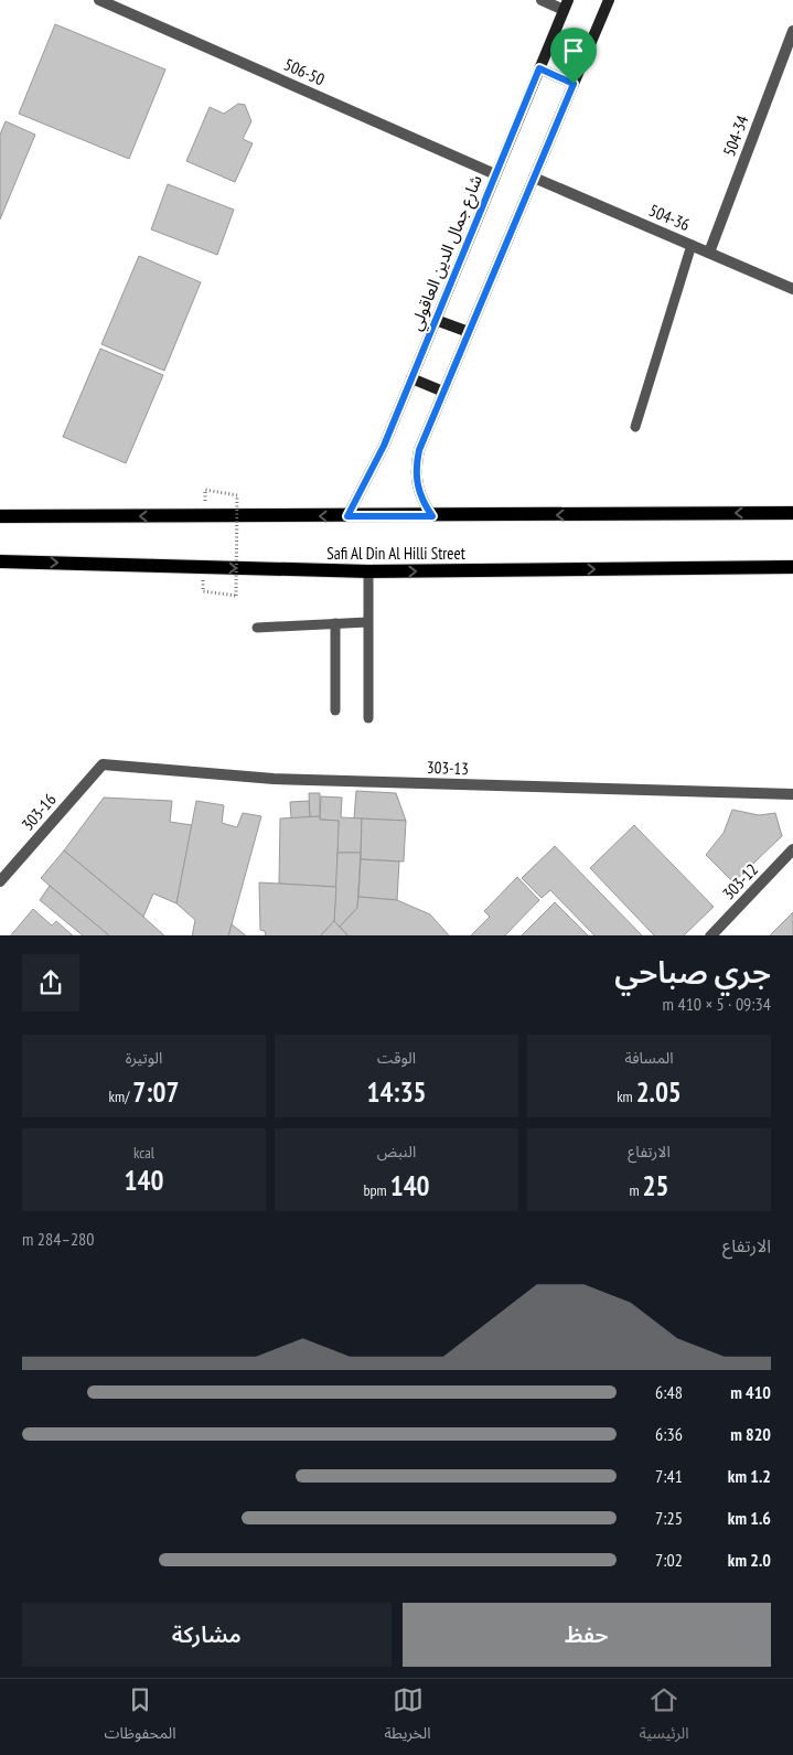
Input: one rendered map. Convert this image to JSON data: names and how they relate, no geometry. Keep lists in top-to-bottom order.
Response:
{
  "streets": {
    "main road": ["Safi Al Din Al Hilli Street"],
    "street": [
      "506-50",
      "504-34",
      "504-36",
      "شارع جمال الدين العاقولي",
      "303-13",
      "303-16",
      "303-12"
    ]
  },
  "crossings": [
    ["506-50", "شارع جمال الدين العاقولي"],
    ["504-34", "504-36"],
    ["303-13", "303-16"]
  ],
  "page": {
    "heading": ["جري صباحي", "09:34 · 5 × 410 m"],
    "stats": [
      ["المسافة", "2.05 km"],
      ["الوقت", "14:35"],
      ["الوتيرة", "7:07 /km"],
      ["الارتفاع", "25 m"],
      ["النبض", "140 bpm"],
      ["kcal", "140"]
    ],
    "chart": ["الارتفاع", "280–284 m"],
    "list": [
      {
        "name": "410 m",
        "note": "6:48"
      },
      {
        "name": "820 m",
        "note": "6:36"
      },
      {
        "name": "1.2 km",
        "note": "7:41"
      },
      {
        "name": "1.6 km",
        "note": "7:25"
      },
      {
        "name": "2.0 km",
        "note": "7:02"
      }
    ],
    "buttons": ["حفظ", "مشاركة"],
    "tabs": ["الرئيسية", "الخريطة", "المحفوظات"]
  }
}
